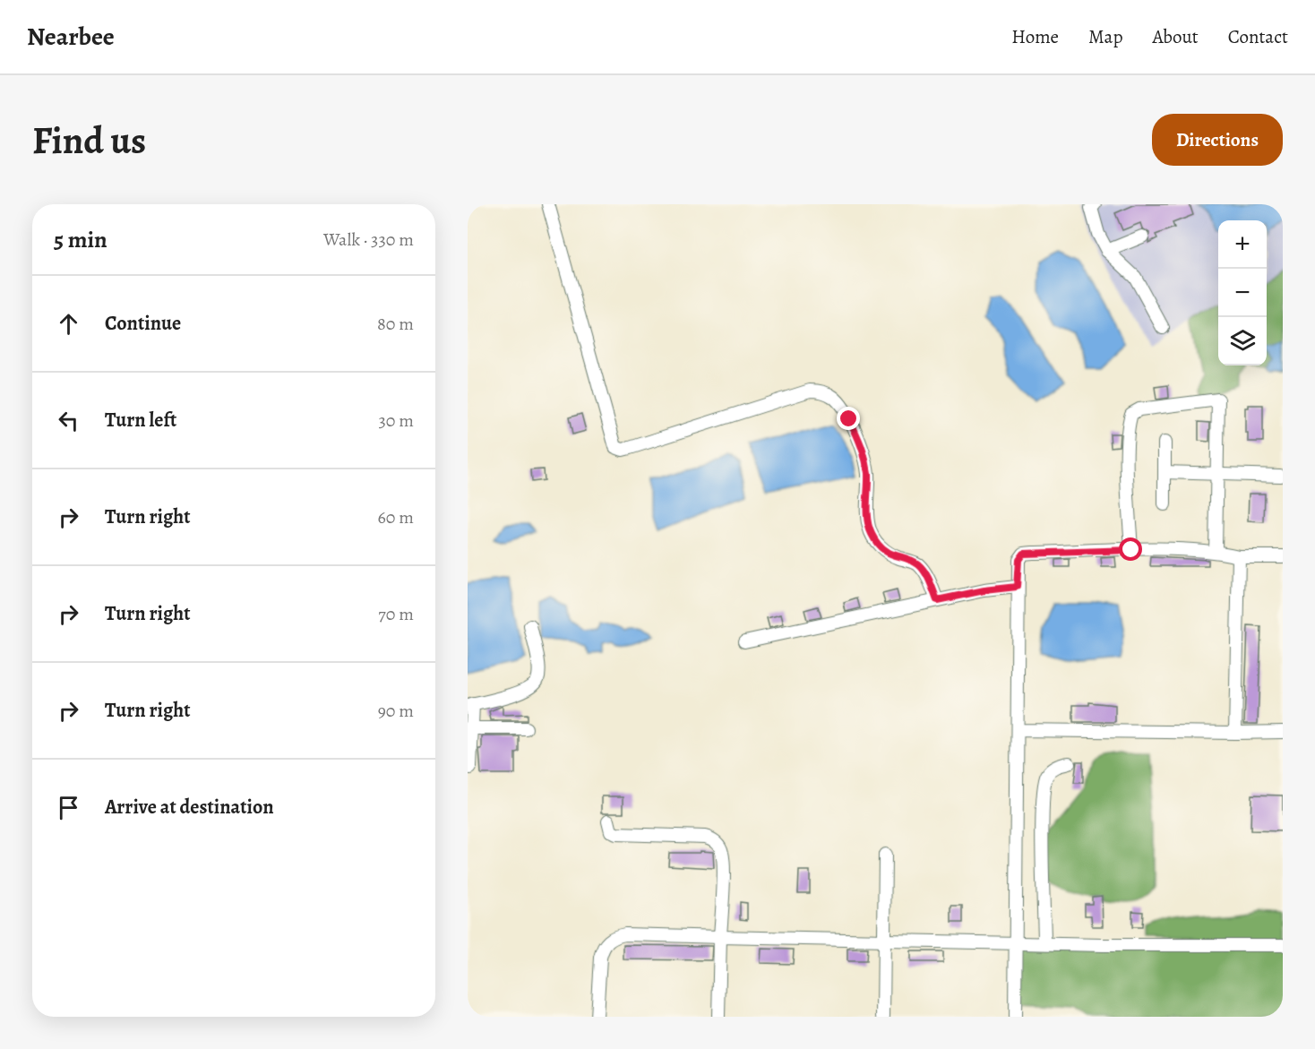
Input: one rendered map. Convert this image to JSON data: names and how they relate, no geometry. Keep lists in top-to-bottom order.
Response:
{
  "page": {
    "header": "Nearbee",
    "nav": [
      "Home",
      "Map",
      "About",
      "Contact"
    ],
    "buttons": "Directions",
    "title": "Find us",
    "heading": ["5 min", "Walk · 330 m"],
    "map_buttons": ["+", "−"],
    "list": [
      ["Continue", "80 m"],
      ["Turn left", "30 m"],
      ["Turn right", "60 m"],
      ["Turn right", "70 m"],
      ["Turn right", "90 m"],
      "Arrive at destination"
    ]
  }
}
